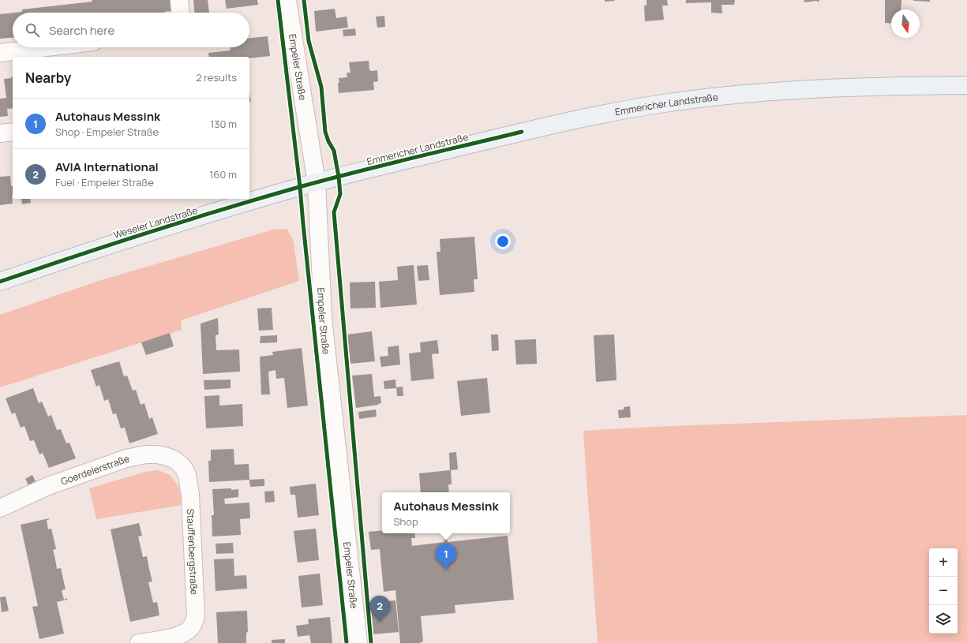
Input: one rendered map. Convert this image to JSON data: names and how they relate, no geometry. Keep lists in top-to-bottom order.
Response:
{
  "streets": {
    "main road": ["Emmericher Landstraße", "Weseler Landstraße"],
    "street": ["Empeler Straße", "Goerdelerstraße", "Stauffenbergstraße"]
  },
  "crossings": [
    ["Empeler Straße", "Emmericher Landstraße"],
    ["Empeler Straße", "Weseler Landstraße"],
    ["Emmericher Landstraße", "Weseler Landstraße"],
    ["Goerdelerstraße", "Stauffenbergstraße"]
  ],
  "north": "bottom",
  "page": {
    "search": "Search here",
    "heading": ["Nearby", "2 results"],
    "list": [
      {
        "mark": "1",
        "name": "Autohaus Messink",
        "note": "Shop · Empeler Straße",
        "value": "130 m"
      },
      {
        "mark": "2",
        "name": "AVIA International",
        "note": "Fuel · Empeler Straße",
        "value": "160 m"
      }
    ],
    "popup": ["Autohaus Messink", "Shop"],
    "pins": ["1", "2"],
    "map_buttons": ["+", "−"]
  }
}
